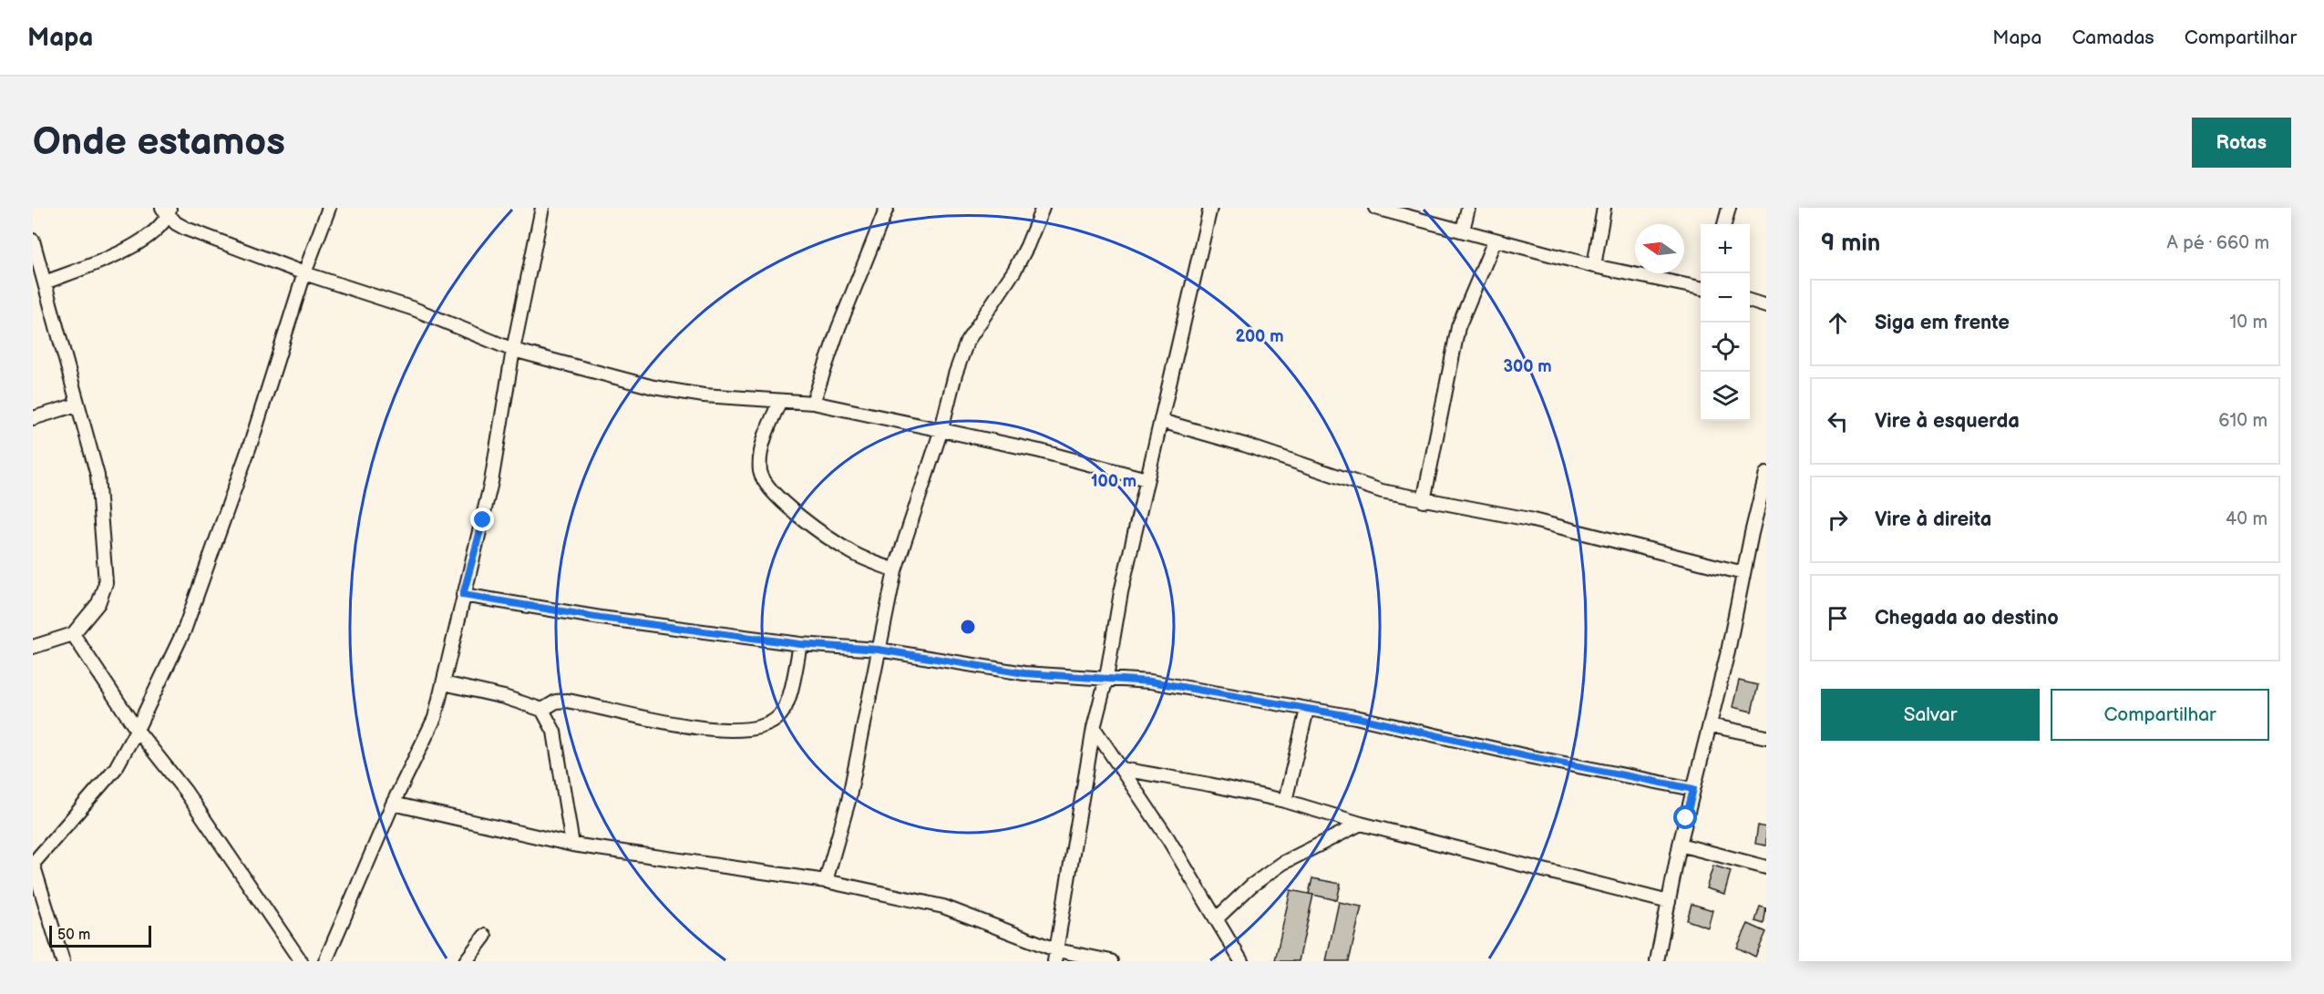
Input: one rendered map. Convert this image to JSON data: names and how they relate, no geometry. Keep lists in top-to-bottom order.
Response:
{
  "scale_bar": "50 m",
  "north": "left",
  "page": {
    "header": "Mapa",
    "nav": ["Mapa", "Camadas", "Compartilhar"],
    "buttons": [
      "Rotas",
      ["Salvar", "Compartilhar"]
    ],
    "title": "Onde estamos",
    "heading": ["9 min", "A pé · 660 m"],
    "map_buttons": ["+", "−"],
    "list": [
      ["Siga em frente", "10 m"],
      ["Vire à esquerda", "610 m"],
      ["Vire à direita", "40 m"],
      "Chegada ao destino"
    ],
    "scale": "50 m"
  },
  "rings": ["200 m", "300 m", "100 m"]
}
